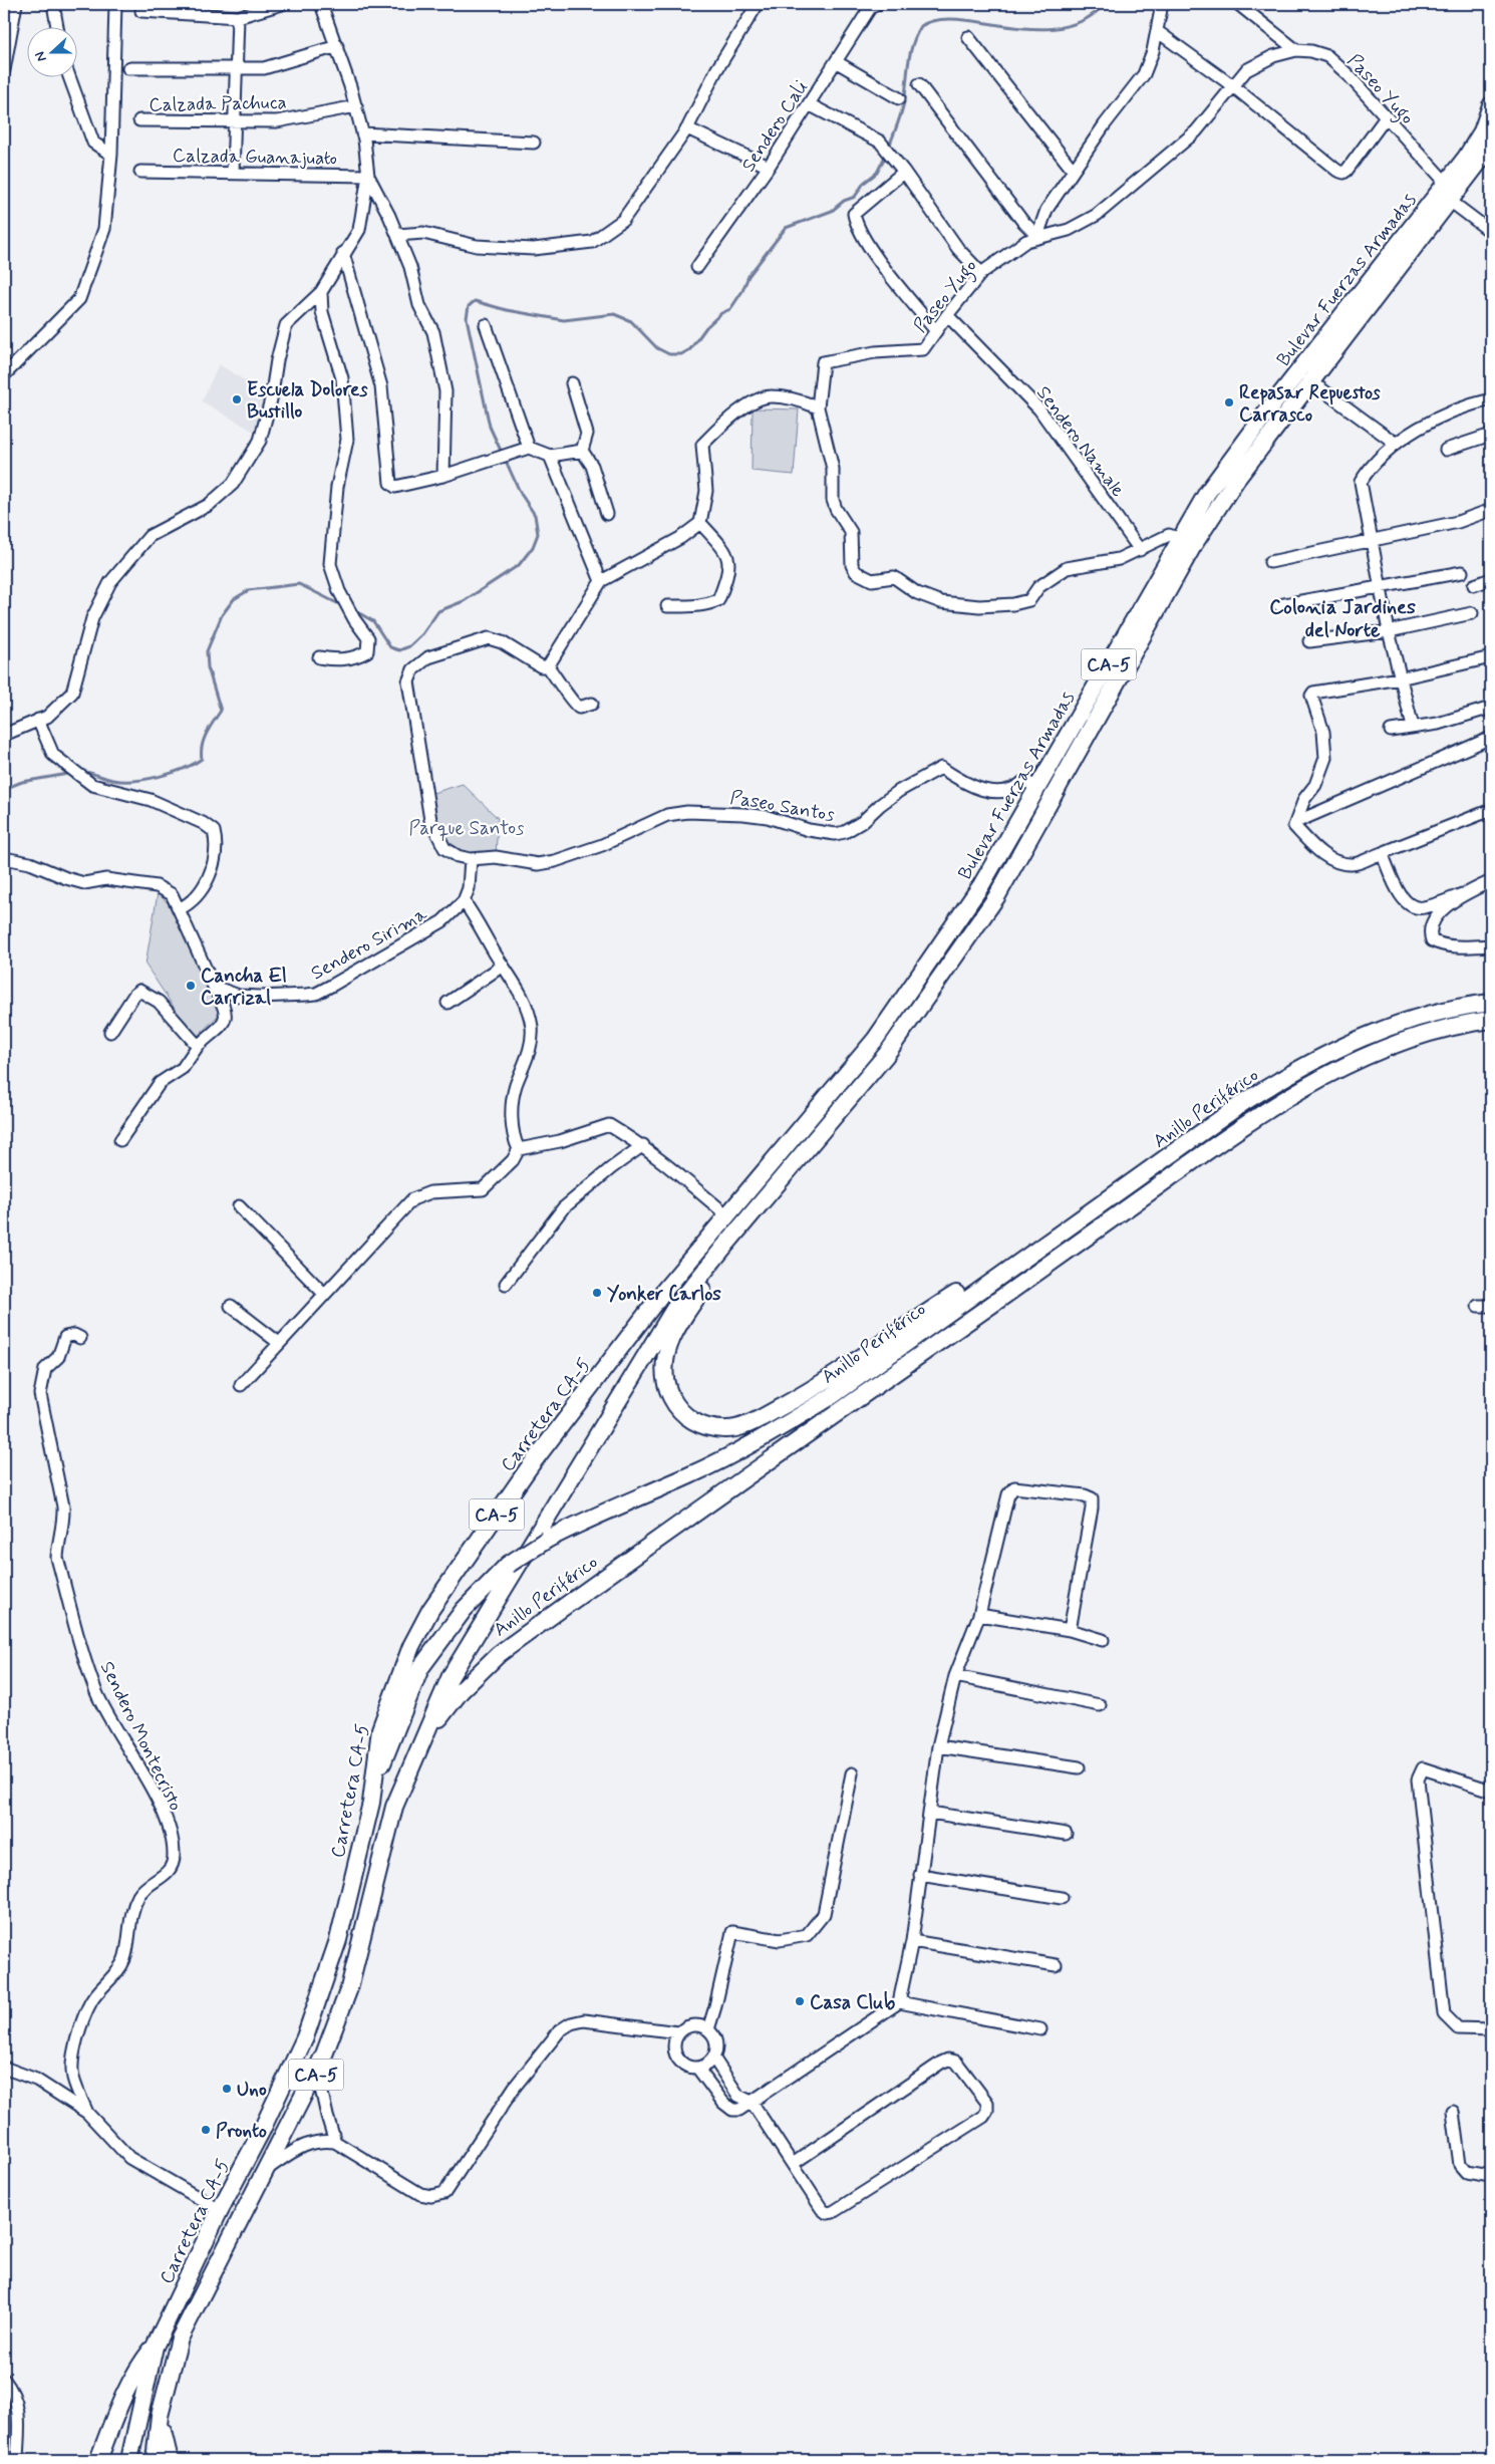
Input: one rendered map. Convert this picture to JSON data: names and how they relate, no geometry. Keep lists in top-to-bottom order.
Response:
{
  "streets": {
    "highway": [
      "Bulevar Fuerzas Armadas",
      "CA-5",
      "Anillo Periférico",
      "Carretera CA-5"
    ],
    "street": [
      "Paseo Yugo",
      "Calzada Pachuca",
      "Sendero Cali",
      "Calzada Guanajuato",
      "Sendero Namale",
      "Paseo Santos",
      "Sendero Sirima",
      "Sendero Montecristo"
    ]
  },
  "crossings": [
    ["Paseo Yugo", "Bulevar Fuerzas Armadas"],
    ["Paseo Yugo", "Sendero Namale"],
    ["Bulevar Fuerzas Armadas", "Paseo Santos"],
    ["Bulevar Fuerzas Armadas", "Carretera CA-5"],
    ["Anillo Periférico", "Carretera CA-5"]
  ],
  "districts": ["Colonia Jardines del Norte"],
  "parks": ["Parque Santos"],
  "places": [
    "Escuela Dolores Bustillo",
    "Repasar Repuestos Carrasco",
    "Cancha El Carrizal",
    "Yonker Carlos",
    "Casa Club",
    "Uno",
    "Pronto"
  ],
  "north": "left"
}
